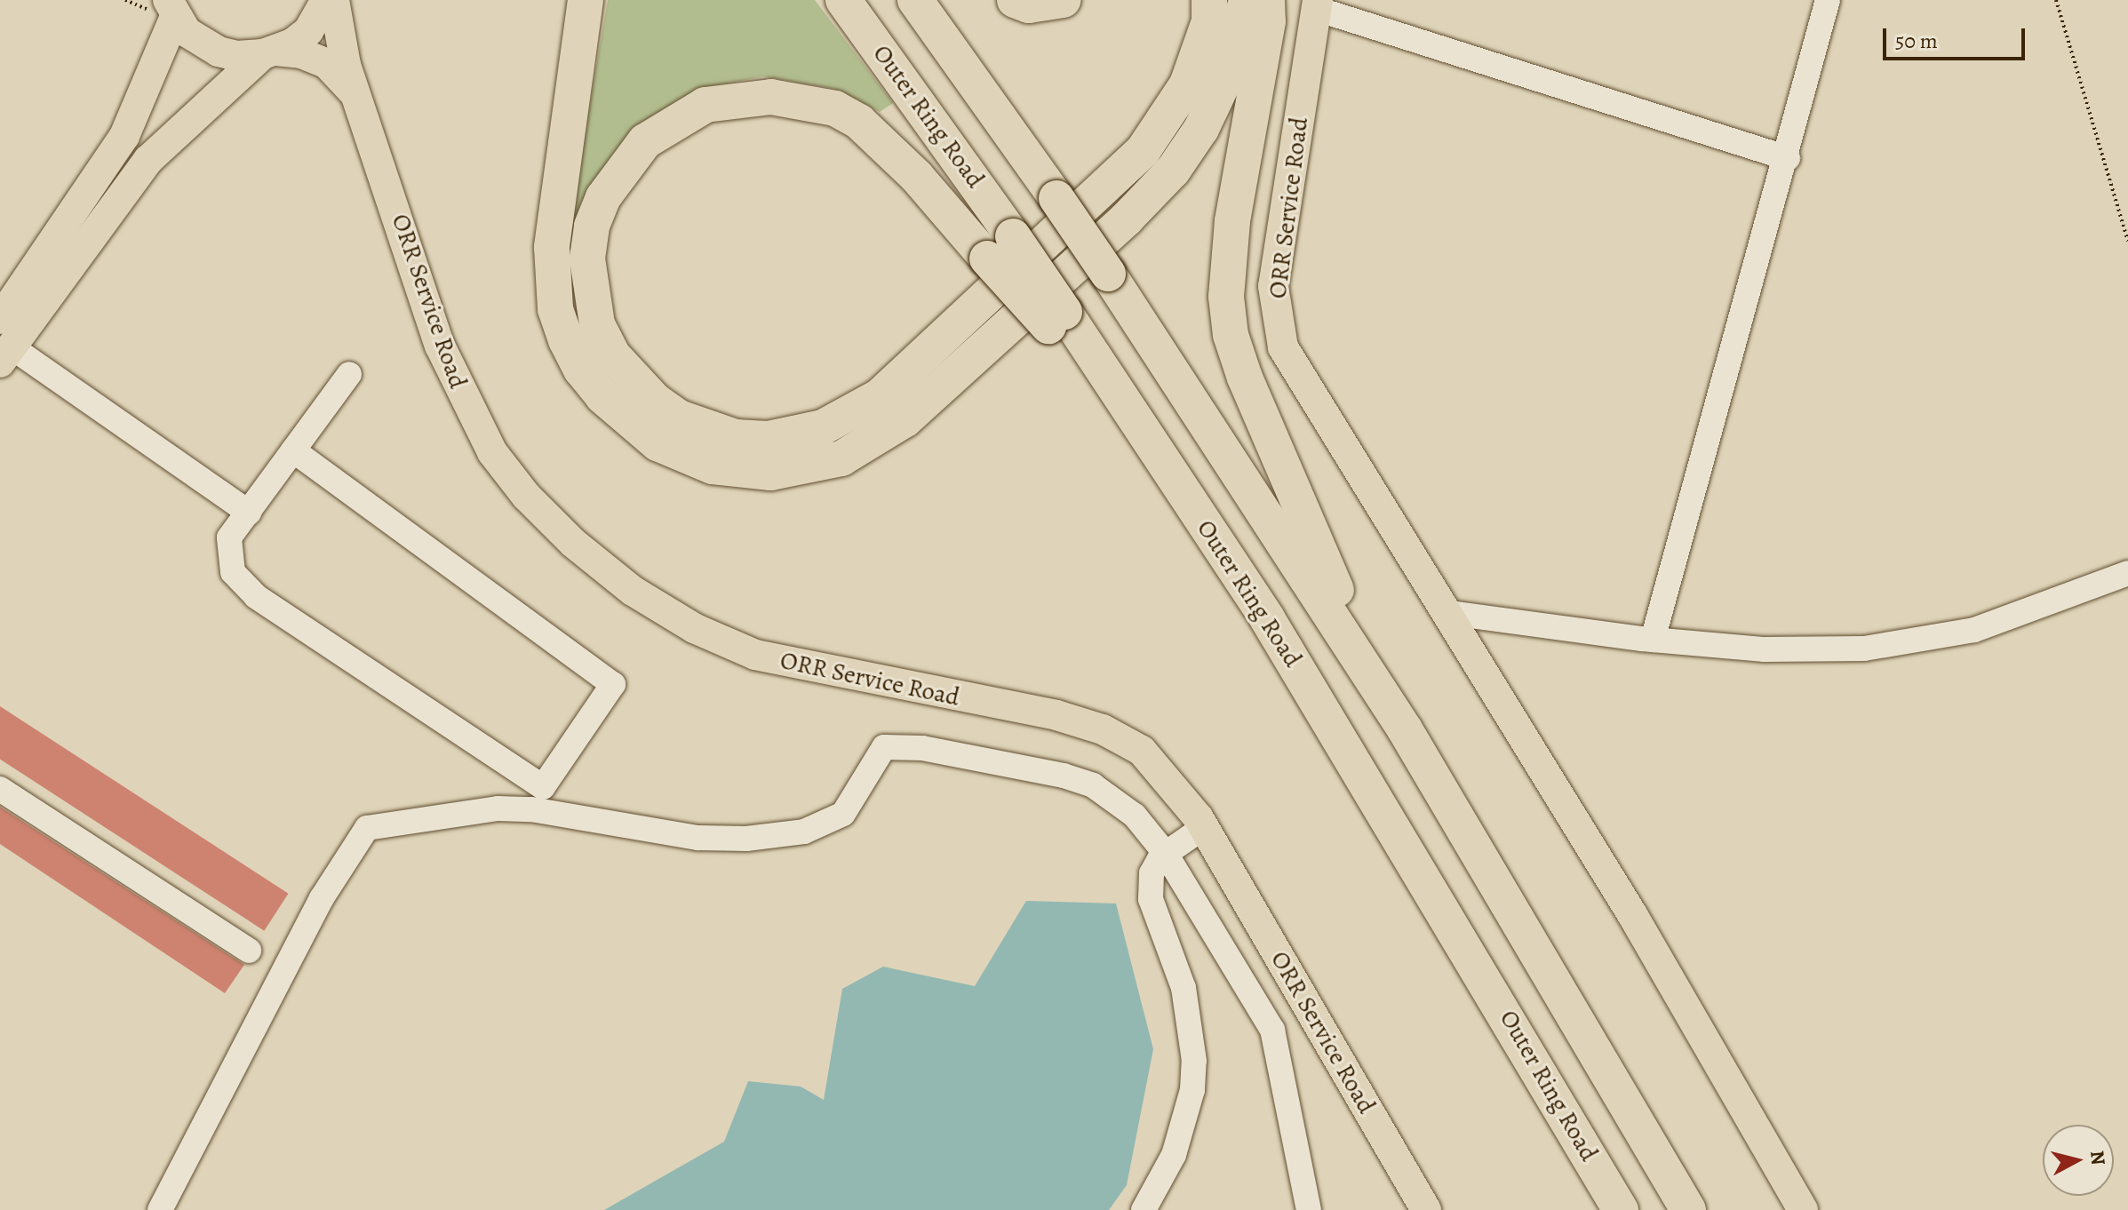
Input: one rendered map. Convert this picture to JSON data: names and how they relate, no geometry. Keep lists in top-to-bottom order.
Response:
{
  "streets": {
    "highway": ["Outer Ring Road"],
    "main road": ["ORR Service Road"]
  },
  "scale_bar": "50 m",
  "north": "right"
}
